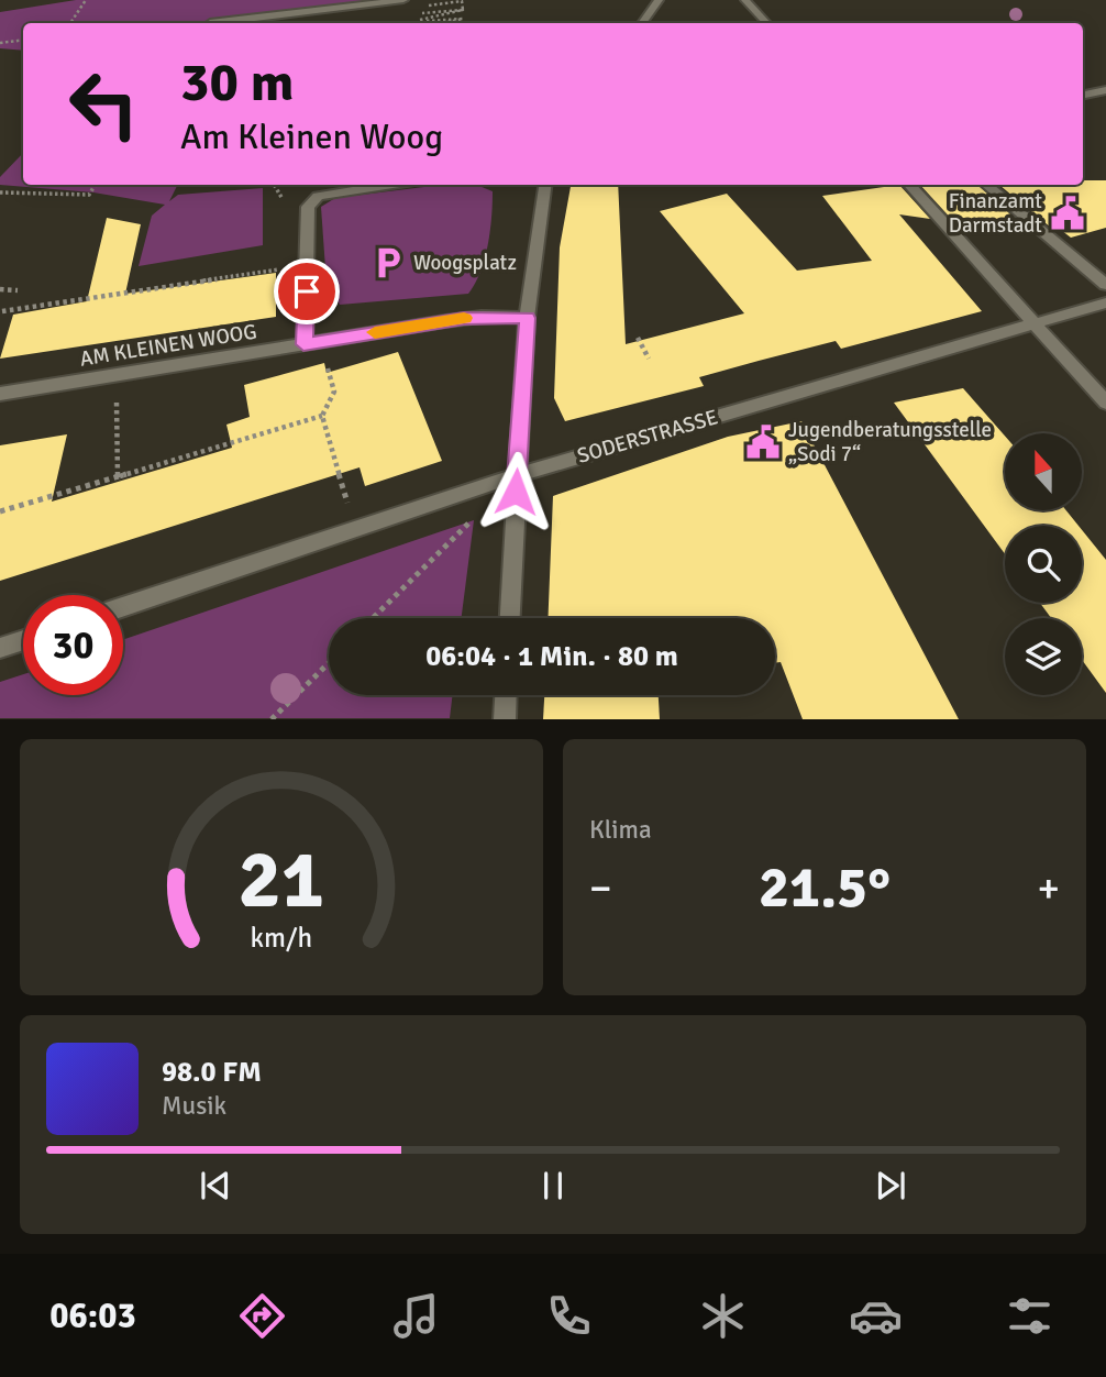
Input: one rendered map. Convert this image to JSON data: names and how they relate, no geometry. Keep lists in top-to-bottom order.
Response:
{
  "streets": {
    "street": ["AM KLEINEN WOOG", "SODERSTRASSE"]
  },
  "places": {
    "public building": ["Finanzamt Darmstadt", "Jugendberatungsstelle „Sodi 7“"],
    "parking": ["Woogsplatz"]
  },
  "north": "top",
  "page": {
    "turn": ["30 m", "Am Kleinen Woog"],
    "limit": "30",
    "trip": "06:04 · 1 Min. · 80 m",
    "tile": "Klima",
    "heat": ["−", "21.5°", "+"],
    "song": ["98.0 FM", "Musik"],
    "tabs": "06:03",
    "gauge": ["21", "km/h"]
  }
}
